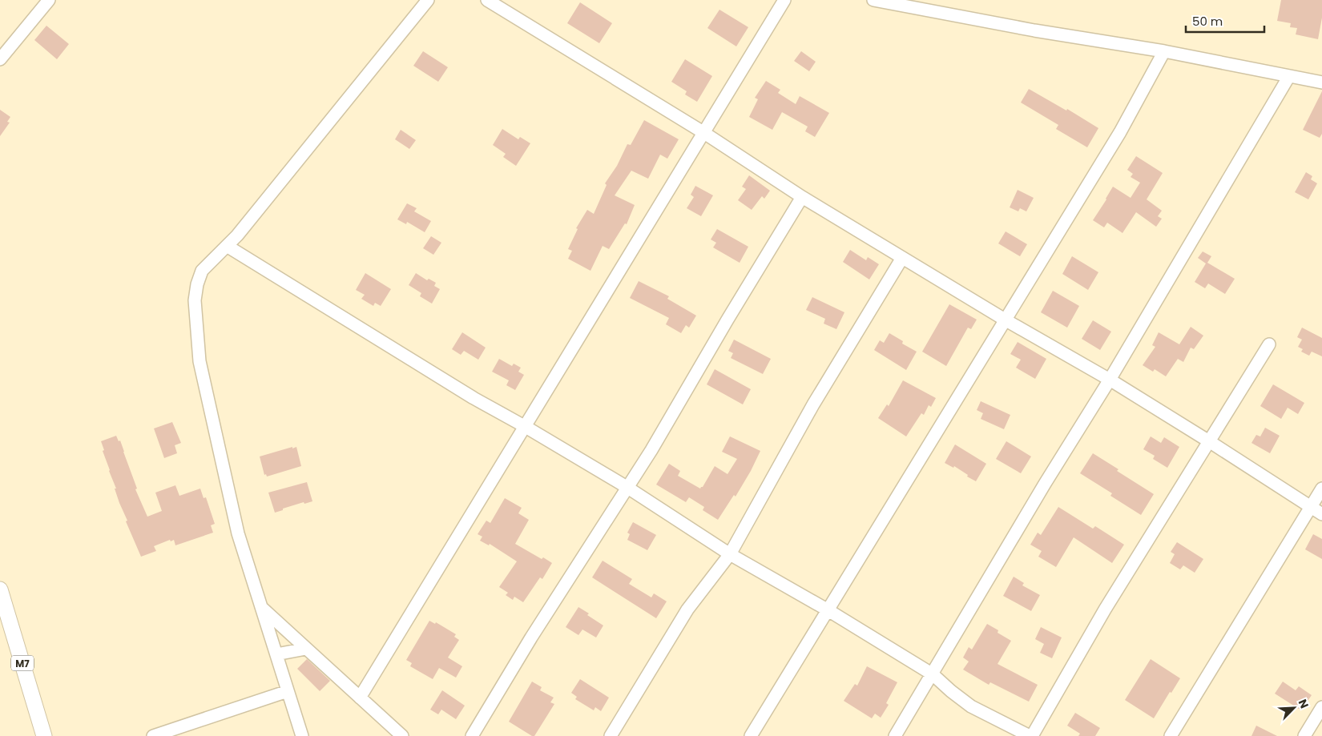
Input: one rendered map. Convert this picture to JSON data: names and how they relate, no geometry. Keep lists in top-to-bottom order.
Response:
{
  "streets": {
    "main road": ["M7"]
  },
  "scale_bar": "50 m",
  "north": "top right"
}
